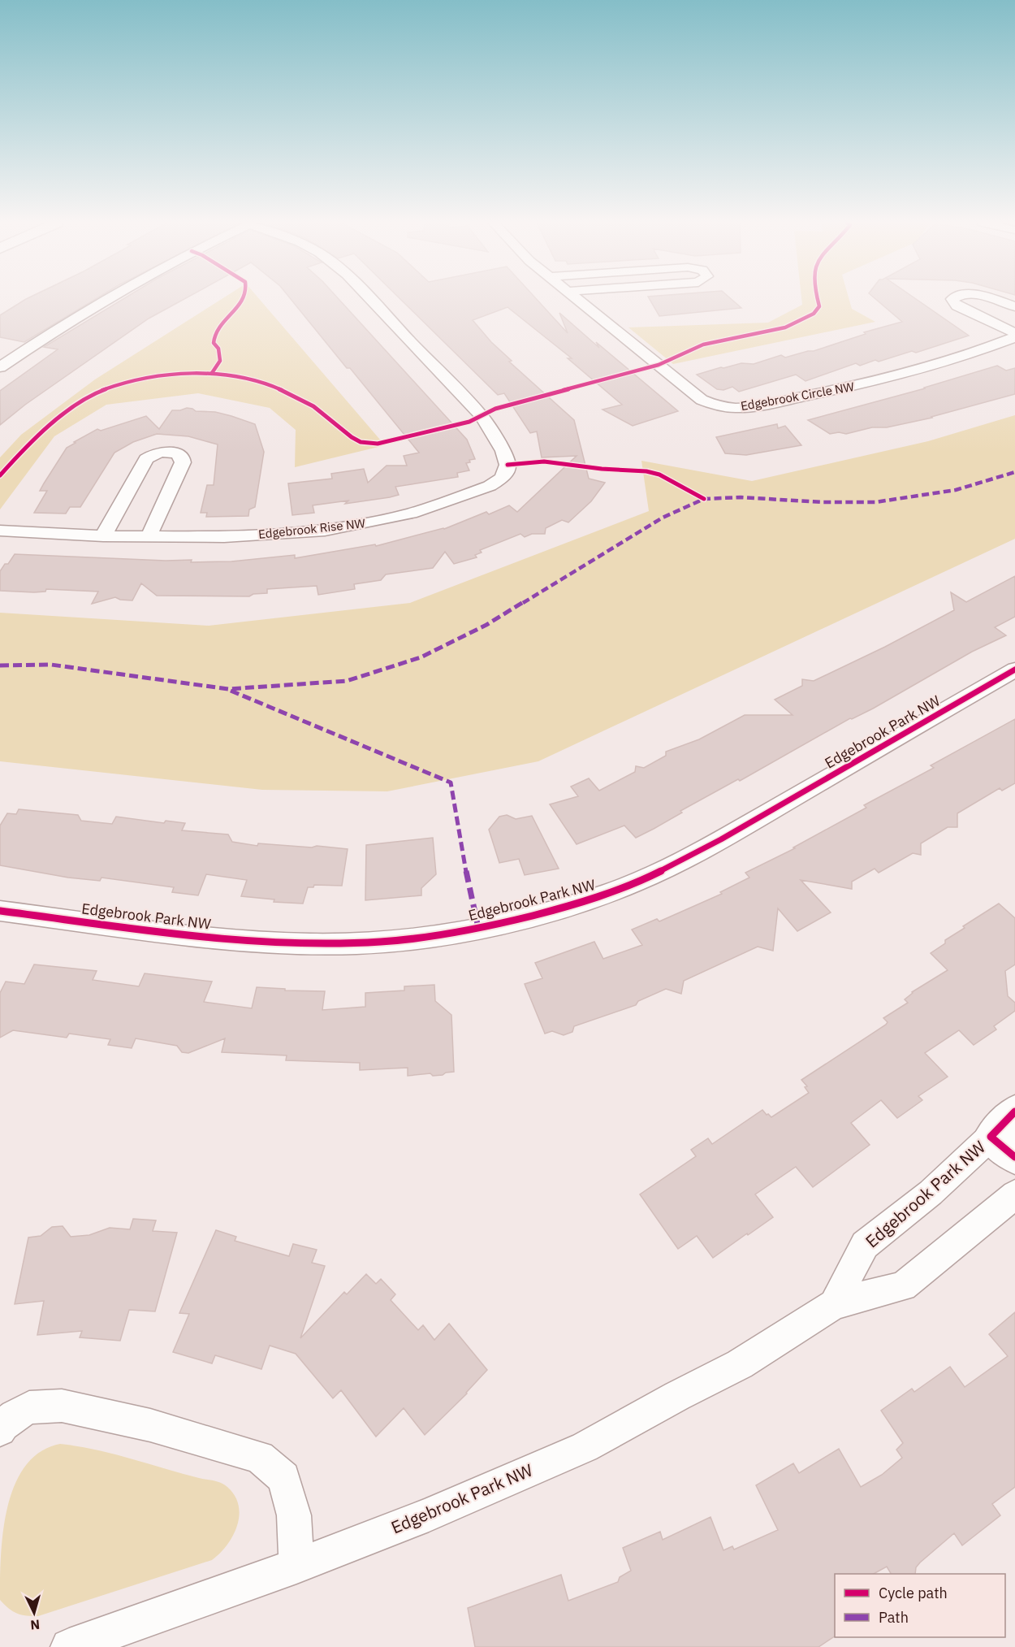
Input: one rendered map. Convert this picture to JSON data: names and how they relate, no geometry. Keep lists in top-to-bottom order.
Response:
{
  "streets": {
    "street": ["Edgebrook Circle NW", "Edgebrook Rise NW", "Edgebrook Park NW"]
  },
  "legend": ["Cycle path", "Path"],
  "north": "bottom"
}
